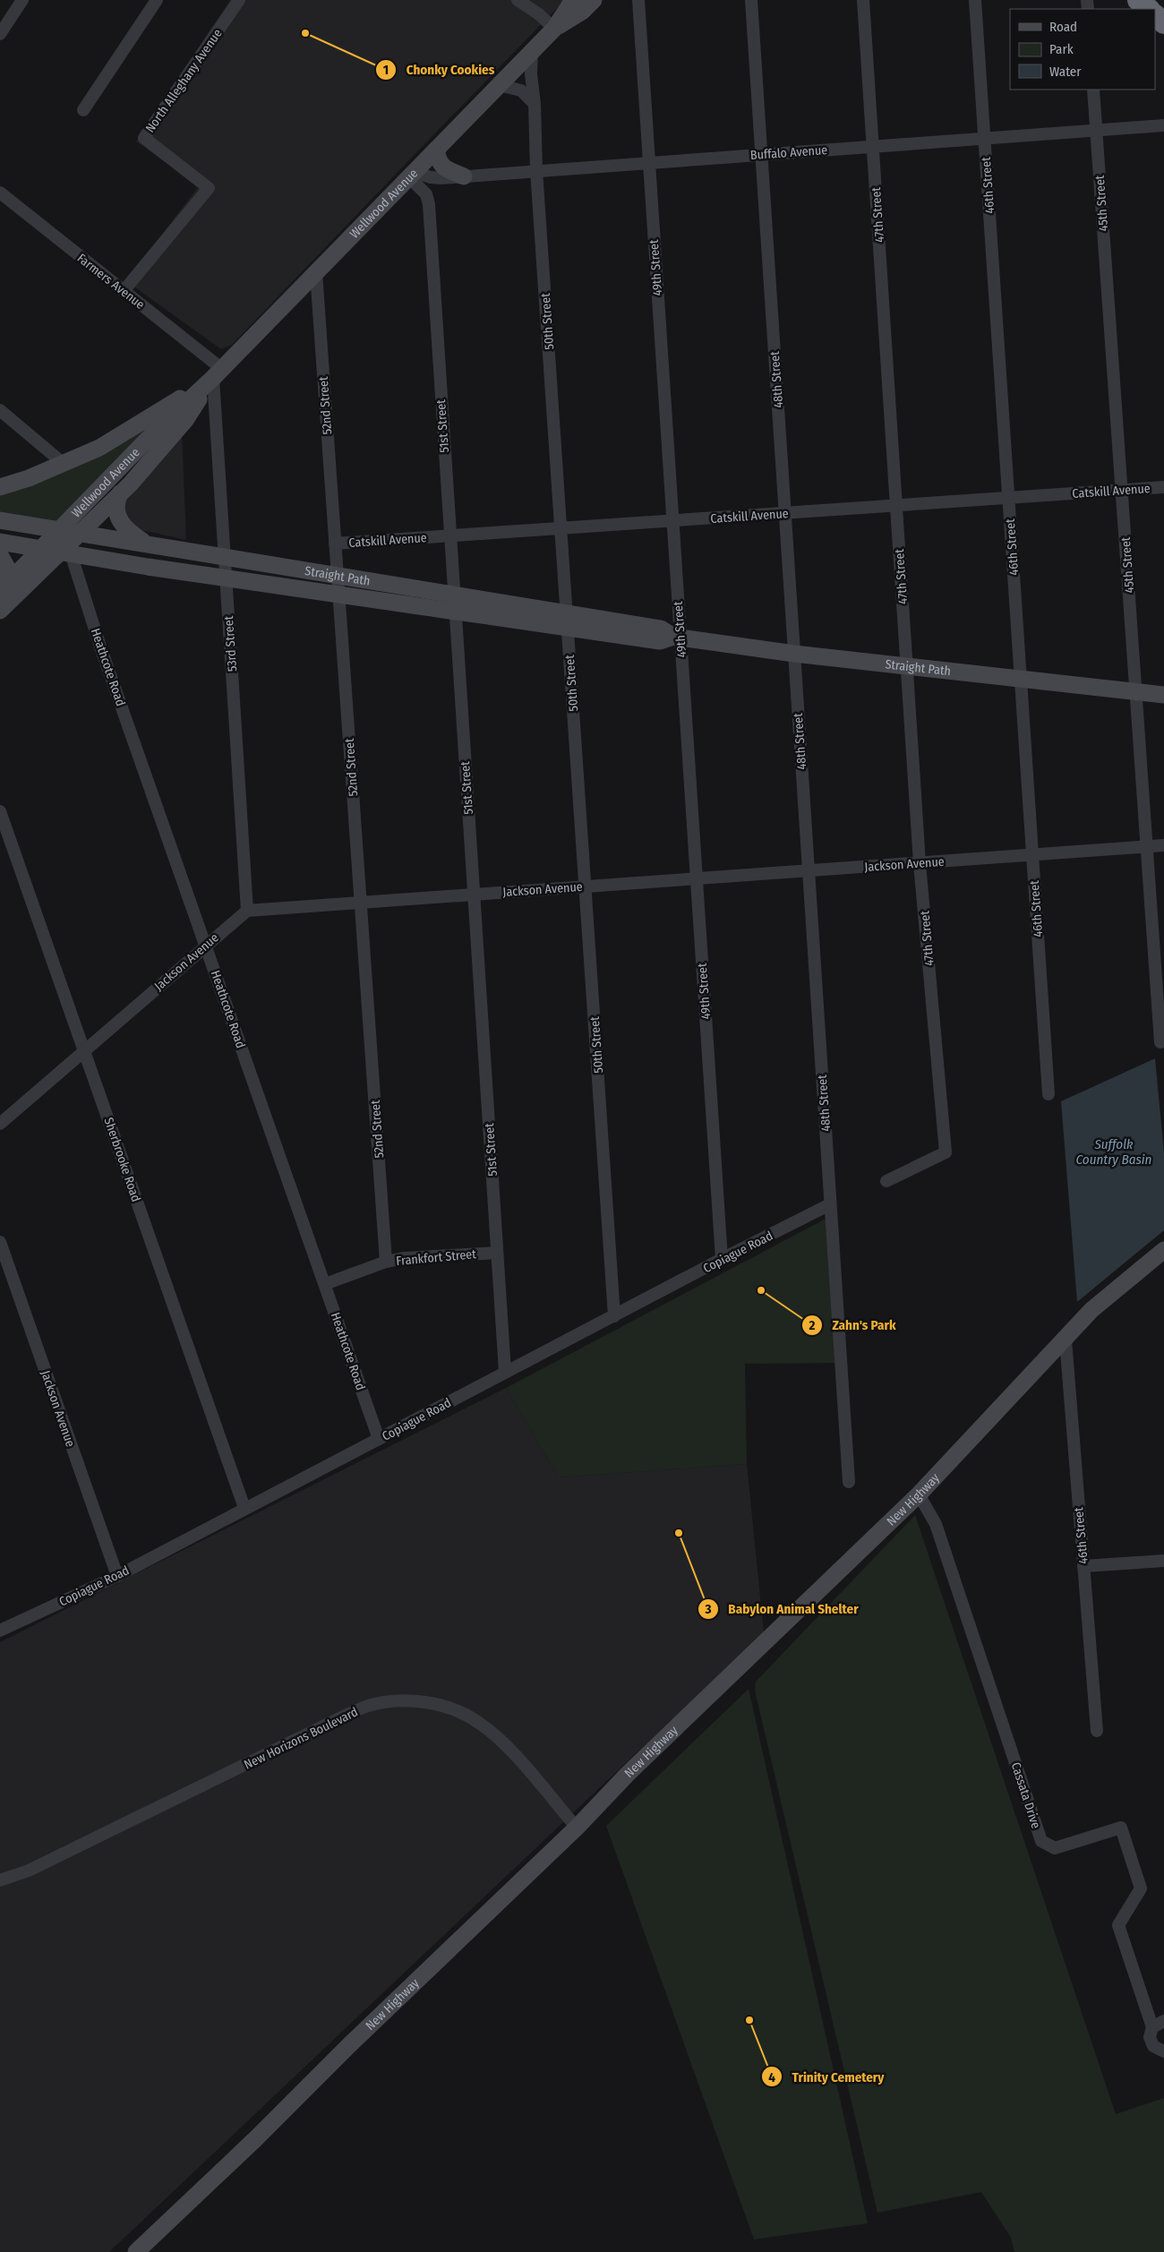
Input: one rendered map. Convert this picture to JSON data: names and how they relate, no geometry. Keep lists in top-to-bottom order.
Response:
{
  "streets": {
    "main road": ["Wellwood Avenue", "Straight Path", "New Highway"],
    "street": [
      "North Alleghany Avenue",
      "Buffalo Avenue",
      "46th Street",
      "45th Street",
      "47th Street",
      "49th Street",
      "Farmers Avenue",
      "50th Street",
      "48th Street",
      "52nd Street",
      "51st Street",
      "Catskill Avenue",
      "53rd Street",
      "Heathcote Road",
      "Jackson Avenue",
      "Sherbrooke Road",
      "Copiague Road",
      "Frankfort Street",
      "New Horizons Boulevard",
      "Cassata Drive"
    ]
  },
  "crossings": [
    ["North Alleghany Avenue", "Farmers Avenue"],
    ["Buffalo Avenue", "46th Street"],
    ["Buffalo Avenue", "Wellwood Avenue"],
    ["Buffalo Avenue", "45th Street"],
    ["Buffalo Avenue", "47th Street"],
    ["Buffalo Avenue", "49th Street"],
    ["Buffalo Avenue", "50th Street"],
    ["Buffalo Avenue", "48th Street"],
    ["Buffalo Avenue", "51st Street"],
    ["46th Street", "Catskill Avenue"],
    ["46th Street", "Straight Path"],
    ["46th Street", "Jackson Avenue"],
    ["46th Street", "New Highway"],
    ["Wellwood Avenue", "Farmers Avenue"],
    ["Wellwood Avenue", "50th Street"],
    ["Wellwood Avenue", "52nd Street"],
    ["Wellwood Avenue", "51st Street"],
    ["Wellwood Avenue", "Straight Path"],
    ["Wellwood Avenue", "53rd Street"],
    ["Wellwood Avenue", "Heathcote Road"],
    ["45th Street", "Catskill Avenue"],
    ["45th Street", "Straight Path"],
    ["45th Street", "Jackson Avenue"],
    ["47th Street", "Catskill Avenue"],
    ["47th Street", "Straight Path"],
    ["47th Street", "Jackson Avenue"],
    ["49th Street", "Catskill Avenue"],
    ["49th Street", "Straight Path"],
    ["49th Street", "Jackson Avenue"],
    ["49th Street", "Copiague Road"],
    ["Farmers Avenue", "53rd Street"],
    ["50th Street", "Catskill Avenue"],
    ["50th Street", "Straight Path"],
    ["50th Street", "Jackson Avenue"],
    ["50th Street", "Copiague Road"],
    ["48th Street", "Catskill Avenue"],
    ["48th Street", "Straight Path"],
    ["48th Street", "Jackson Avenue"],
    ["48th Street", "Copiague Road"],
    ["52nd Street", "Catskill Avenue"],
    ["52nd Street", "Straight Path"],
    ["52nd Street", "Jackson Avenue"],
    ["52nd Street", "Frankfort Street"],
    ["51st Street", "Catskill Avenue"],
    ["51st Street", "Straight Path"],
    ["51st Street", "Jackson Avenue"],
    ["51st Street", "Copiague Road"],
    ["51st Street", "Frankfort Street"],
    ["Straight Path", "53rd Street"],
    ["Straight Path", "Heathcote Road"],
    ["53rd Street", "Jackson Avenue"],
    ["Heathcote Road", "Jackson Avenue"],
    ["Heathcote Road", "Copiague Road"],
    ["Heathcote Road", "Frankfort Street"],
    ["Jackson Avenue", "Sherbrooke Road"],
    ["Jackson Avenue", "Copiague Road"],
    ["Sherbrooke Road", "Copiague Road"],
    ["New Highway", "New Horizons Boulevard"],
    ["New Highway", "Cassata Drive"]
  ],
  "water": ["Suffolk Country Basin"],
  "places": [
    "Chonky Cookies",
    "Zahn's Park",
    "Babylon Animal Shelter",
    "Trinity Cemetery"
  ],
  "legend": ["Road", "Park", "Water"]
}
